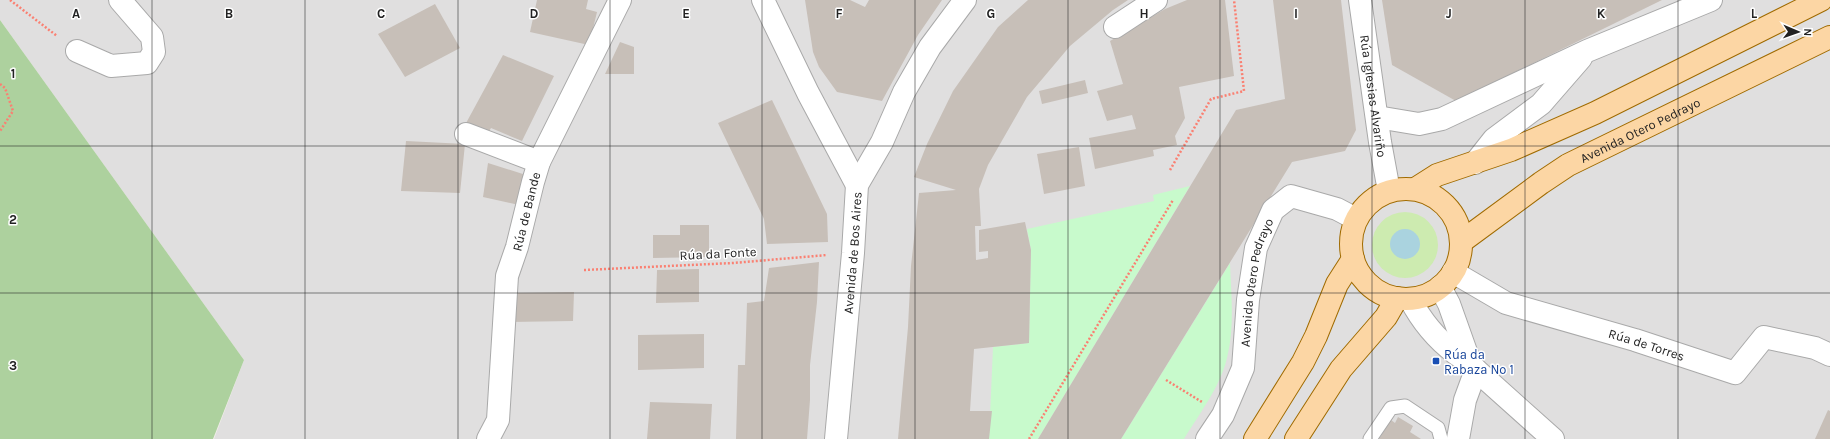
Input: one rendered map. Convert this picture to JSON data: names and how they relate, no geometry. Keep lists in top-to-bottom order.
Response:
{
  "streets": {
    "main road": ["Avenida Otero Pedrayo"],
    "street": [
      "Rúa Iglesias Alvariño",
      "Rúa de Bande",
      "Avenida de Bos Aires",
      "Rúa de Torres"
    ],
    "path": ["Rúa da Fonte"]
  },
  "crossings": [
    ["Rúa Iglesias Alvariño", "Avenida Otero Pedrayo"],
    ["Rúa Iglesias Alvariño", "Rúa de Torres"],
    ["Avenida Otero Pedrayo", "Rúa de Torres"],
    ["Rúa da Fonte", "Avenida de Bos Aires"]
  ],
  "places": {
    "transit": ["Rúa da Rabaza Nº 1"]
  },
  "north": "right",
  "grid": {
    "columns": [
      "A",
      "B",
      "C",
      "D",
      "E",
      "F",
      "G",
      "H",
      "I",
      "J",
      "K",
      "L"
    ],
    "rows": ["1", "2", "3"]
  }
}
